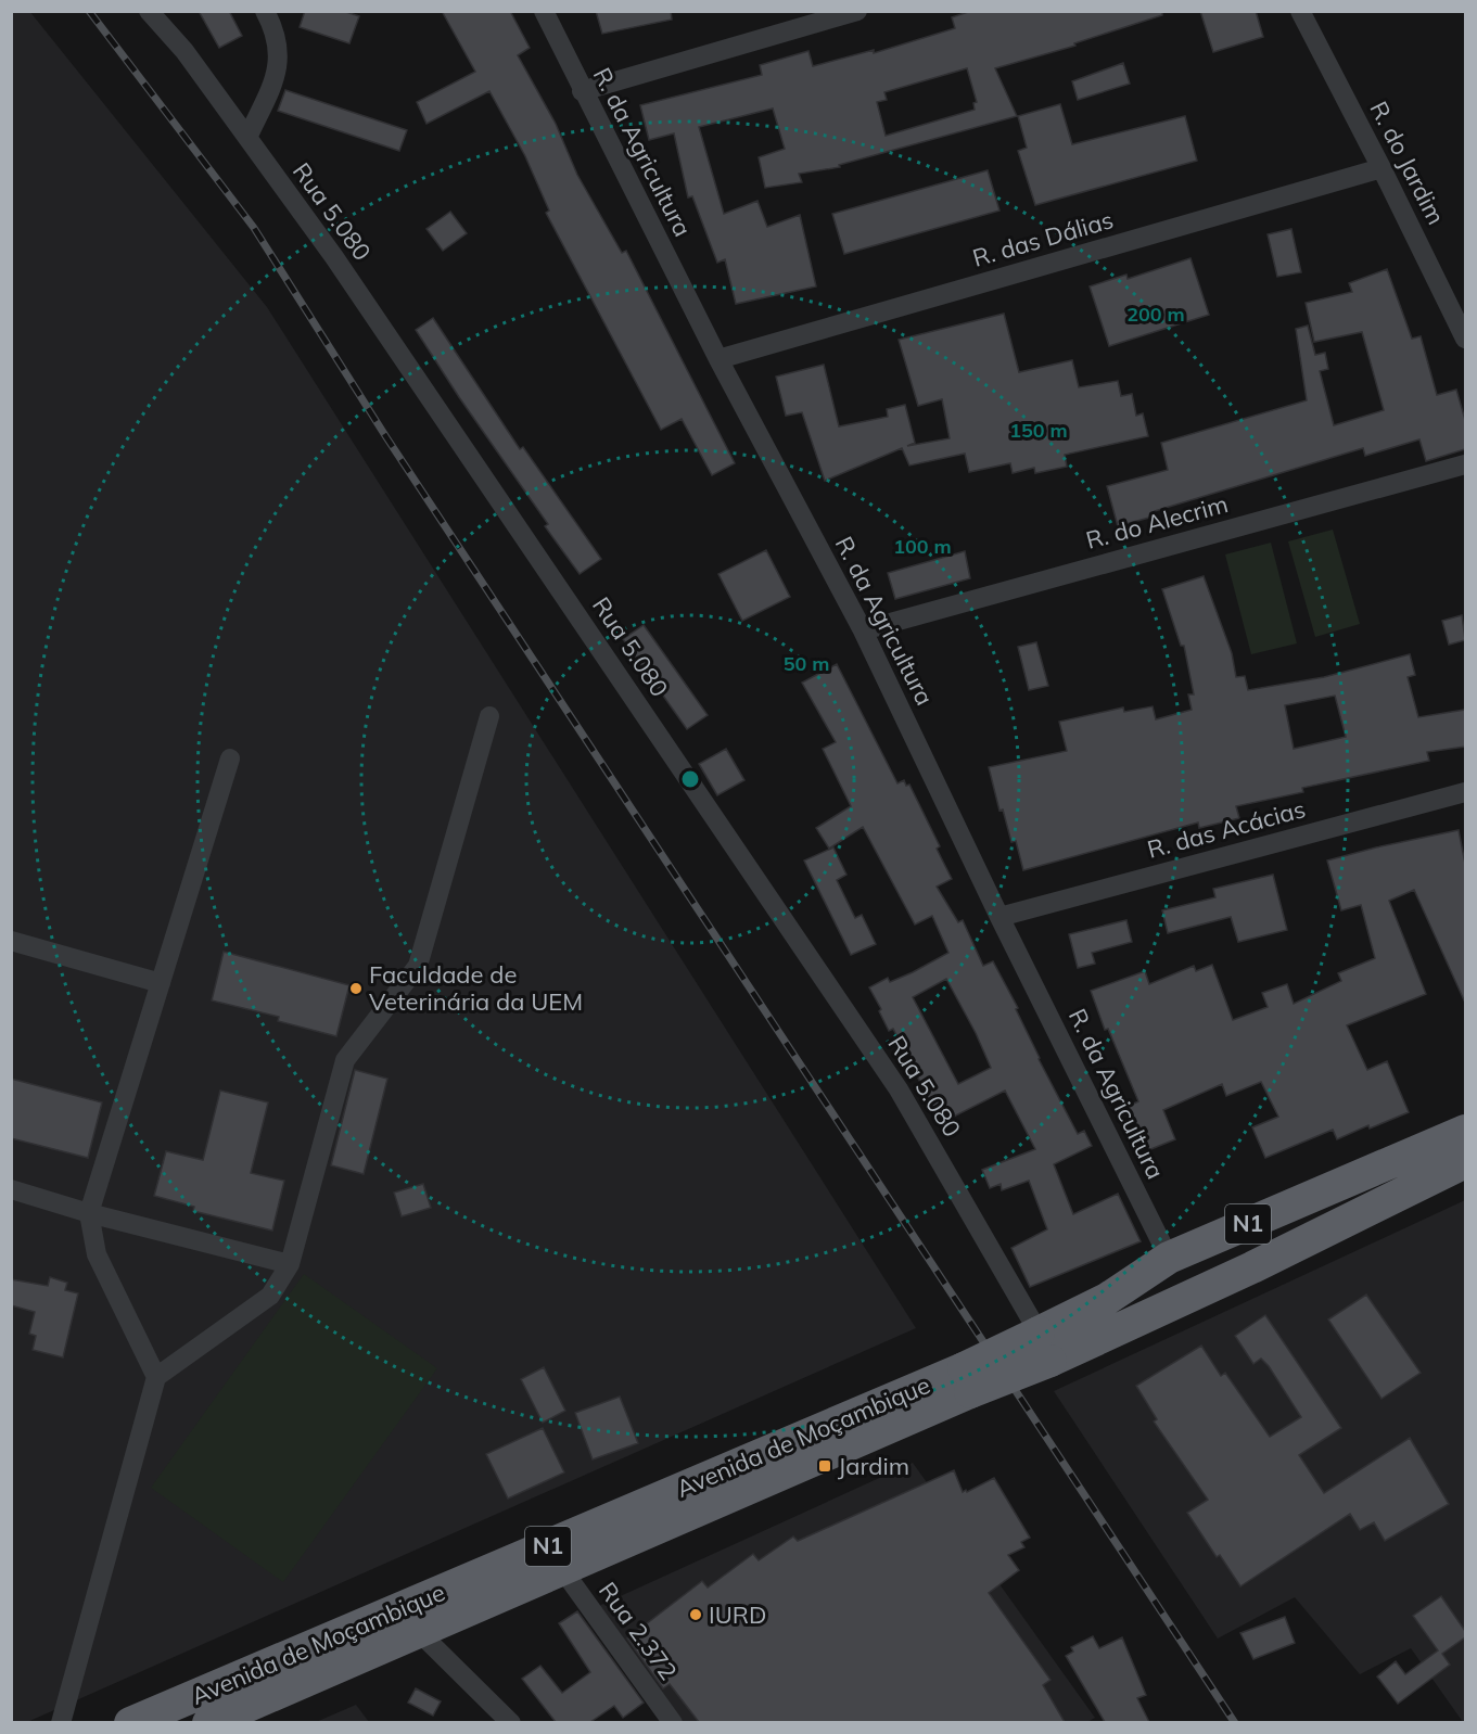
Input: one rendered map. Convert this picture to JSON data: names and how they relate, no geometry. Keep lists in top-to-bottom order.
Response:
{
  "streets": {
    "highway": ["N1", "Avenida de Moçambique"],
    "street": [
      "R. da Agricultura",
      "R. do Jardim",
      "Rua 5.080",
      "R. das Dálias",
      "R. do Alecrim",
      "R. das Acácias",
      "Rua 2.372"
    ]
  },
  "crossings": [
    ["R. da Agricultura", "R. das Dálias"],
    ["R. da Agricultura", "R. do Alecrim"],
    ["R. da Agricultura", "R. das Acácias"],
    ["R. da Agricultura", "Avenida de Moçambique"],
    ["R. do Jardim", "R. das Dálias"],
    ["Rua 5.080", "Avenida de Moçambique"],
    ["Avenida de Moçambique", "Rua 2.372"]
  ],
  "places": {
    "other": ["Faculdade de Veterinária da UEM", "IURD"],
    "transit": ["Jardim"]
  },
  "rings": [
    "200 m",
    "150 m",
    "100 m",
    "50 m"
  ]
}
